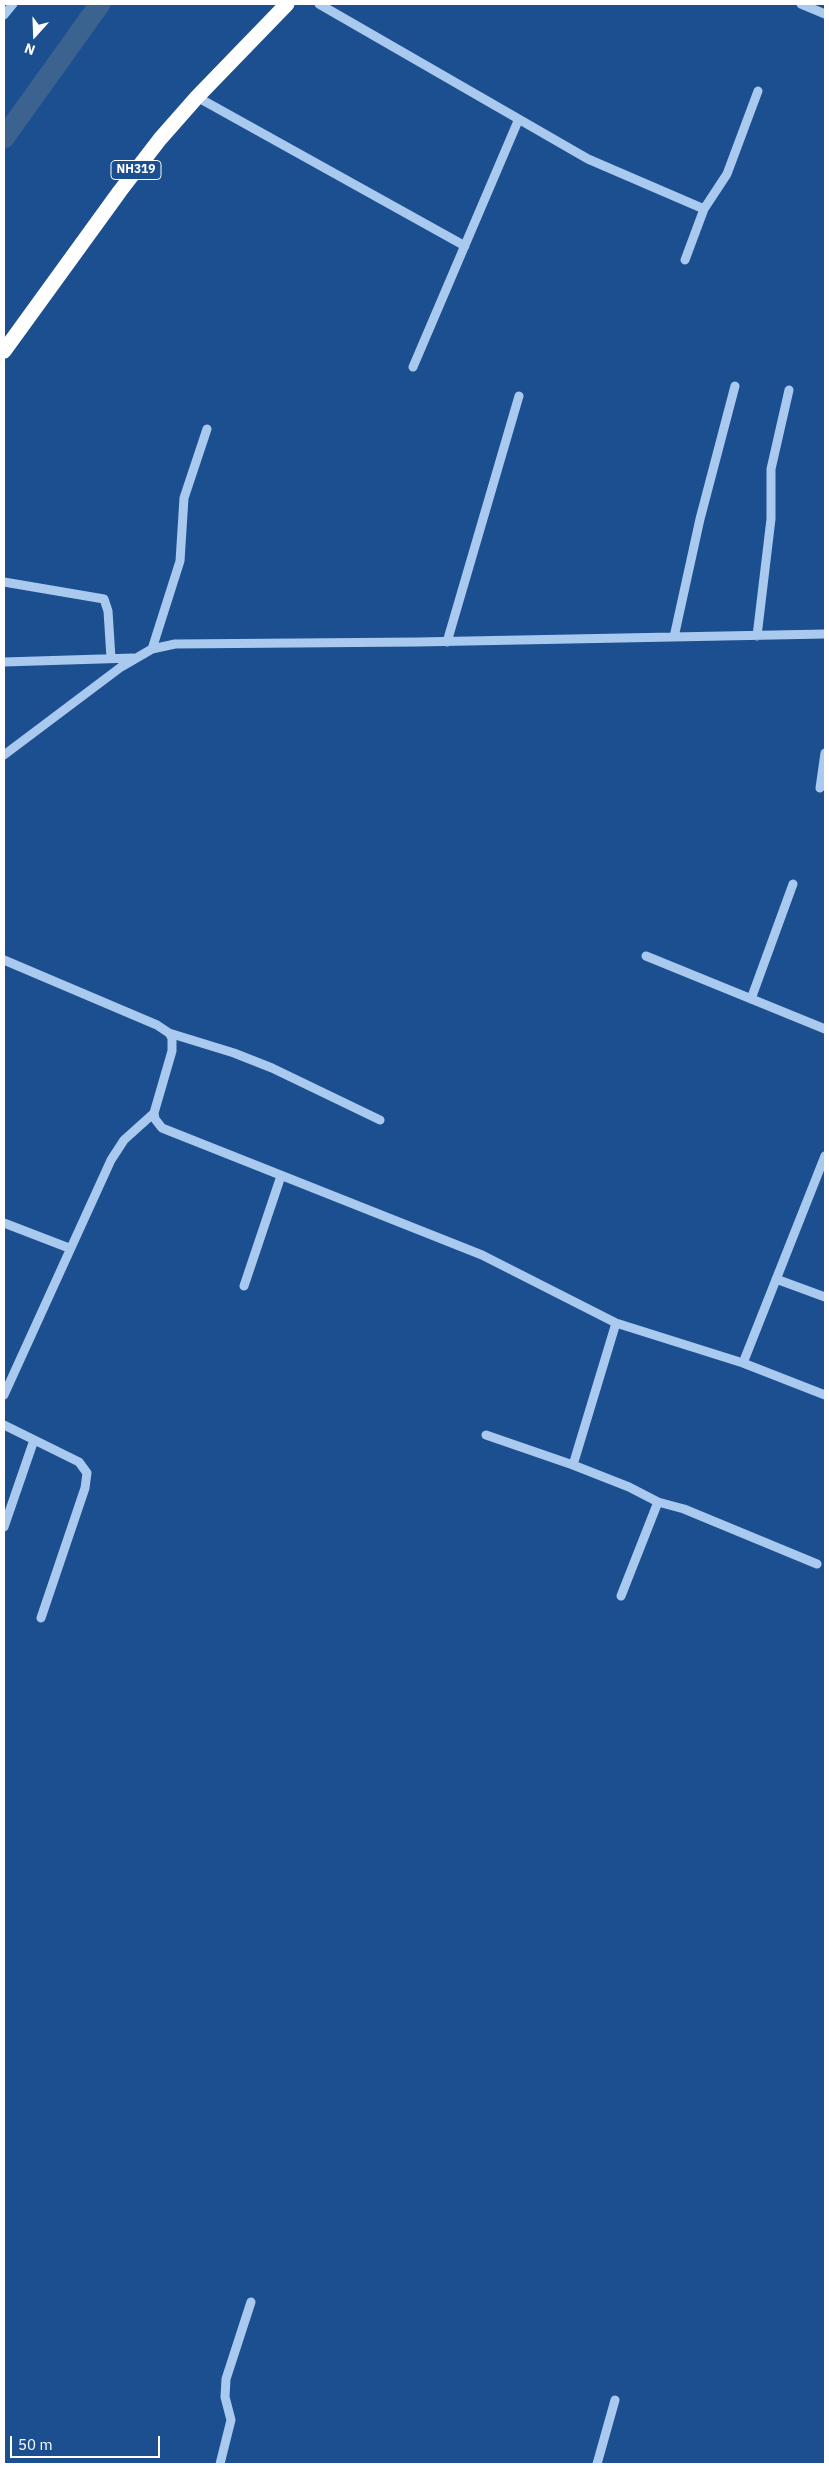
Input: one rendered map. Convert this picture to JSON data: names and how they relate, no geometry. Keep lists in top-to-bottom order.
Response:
{
  "streets": {
    "highway": ["NH319"]
  },
  "scale_bar": "50 m",
  "north": "bottom"
}
